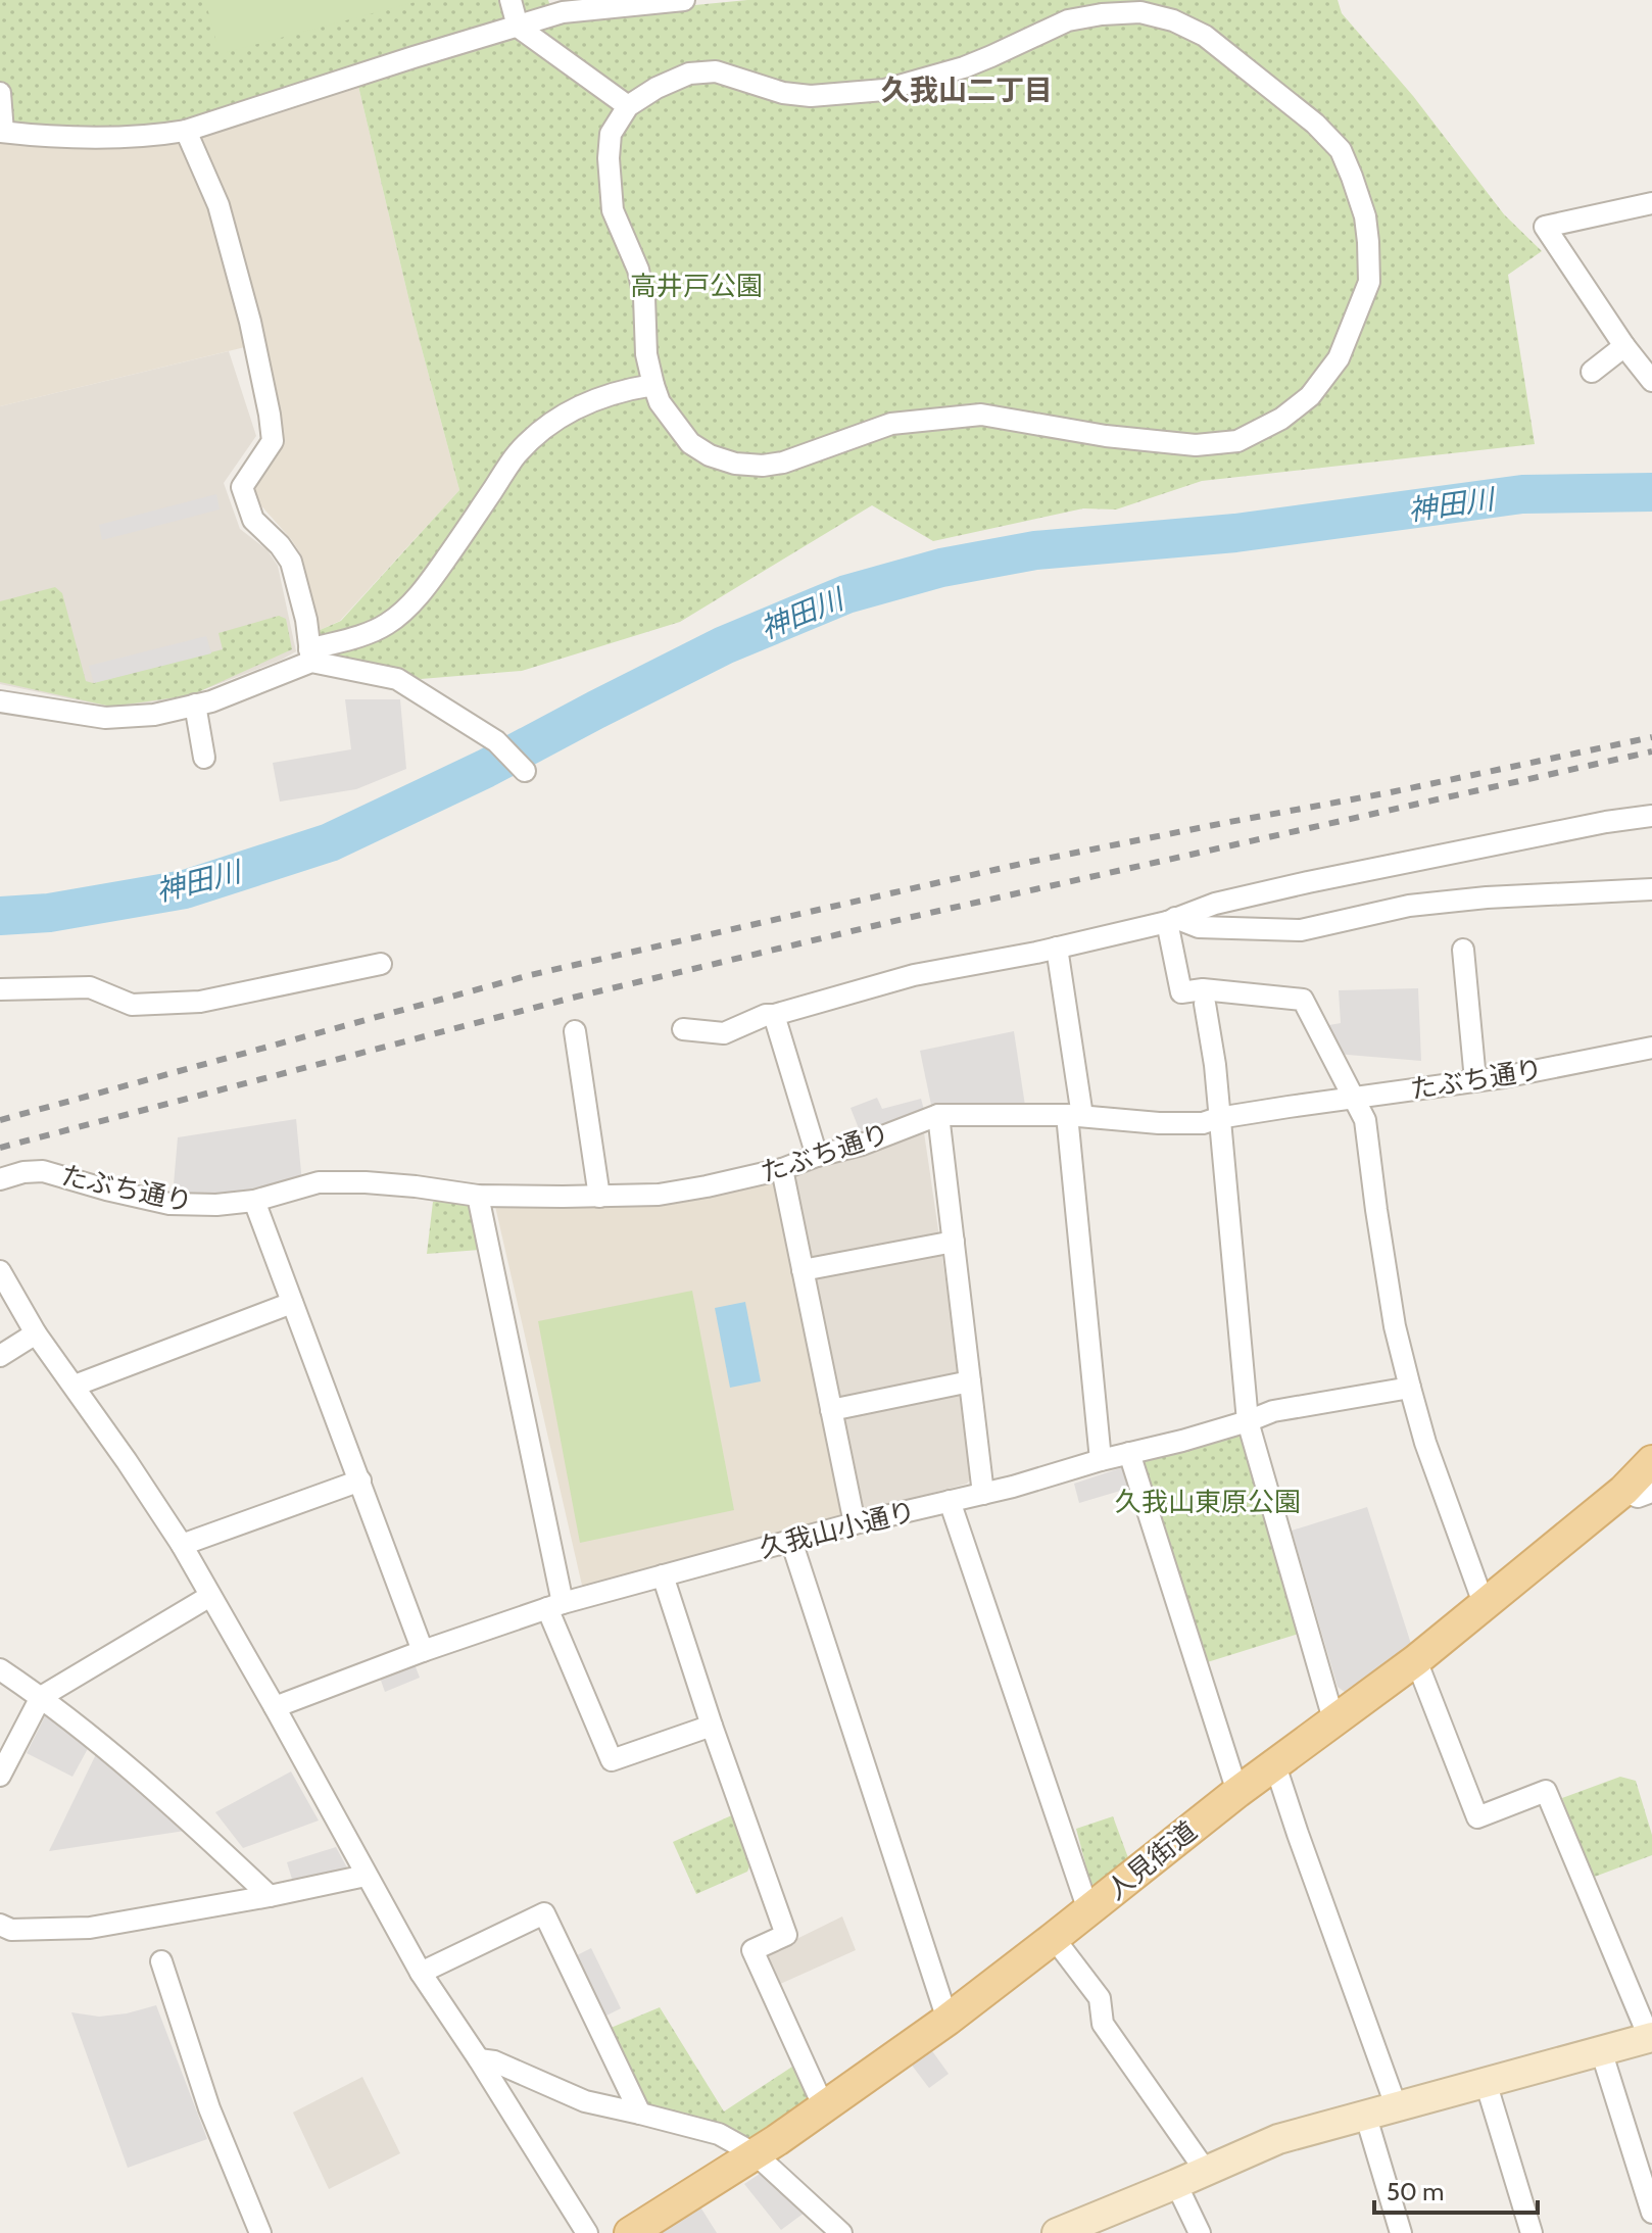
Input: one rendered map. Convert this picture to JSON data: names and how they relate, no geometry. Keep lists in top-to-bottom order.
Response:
{
  "streets": {
    "main road": ["人見街道"],
    "street": ["たぶち通り", "久我山小通り"]
  },
  "districts": ["久我山二丁目"],
  "water": ["神田川"],
  "parks": ["高井戸公園", "久我山東原公園"],
  "scale_bar": "50 m"
}
